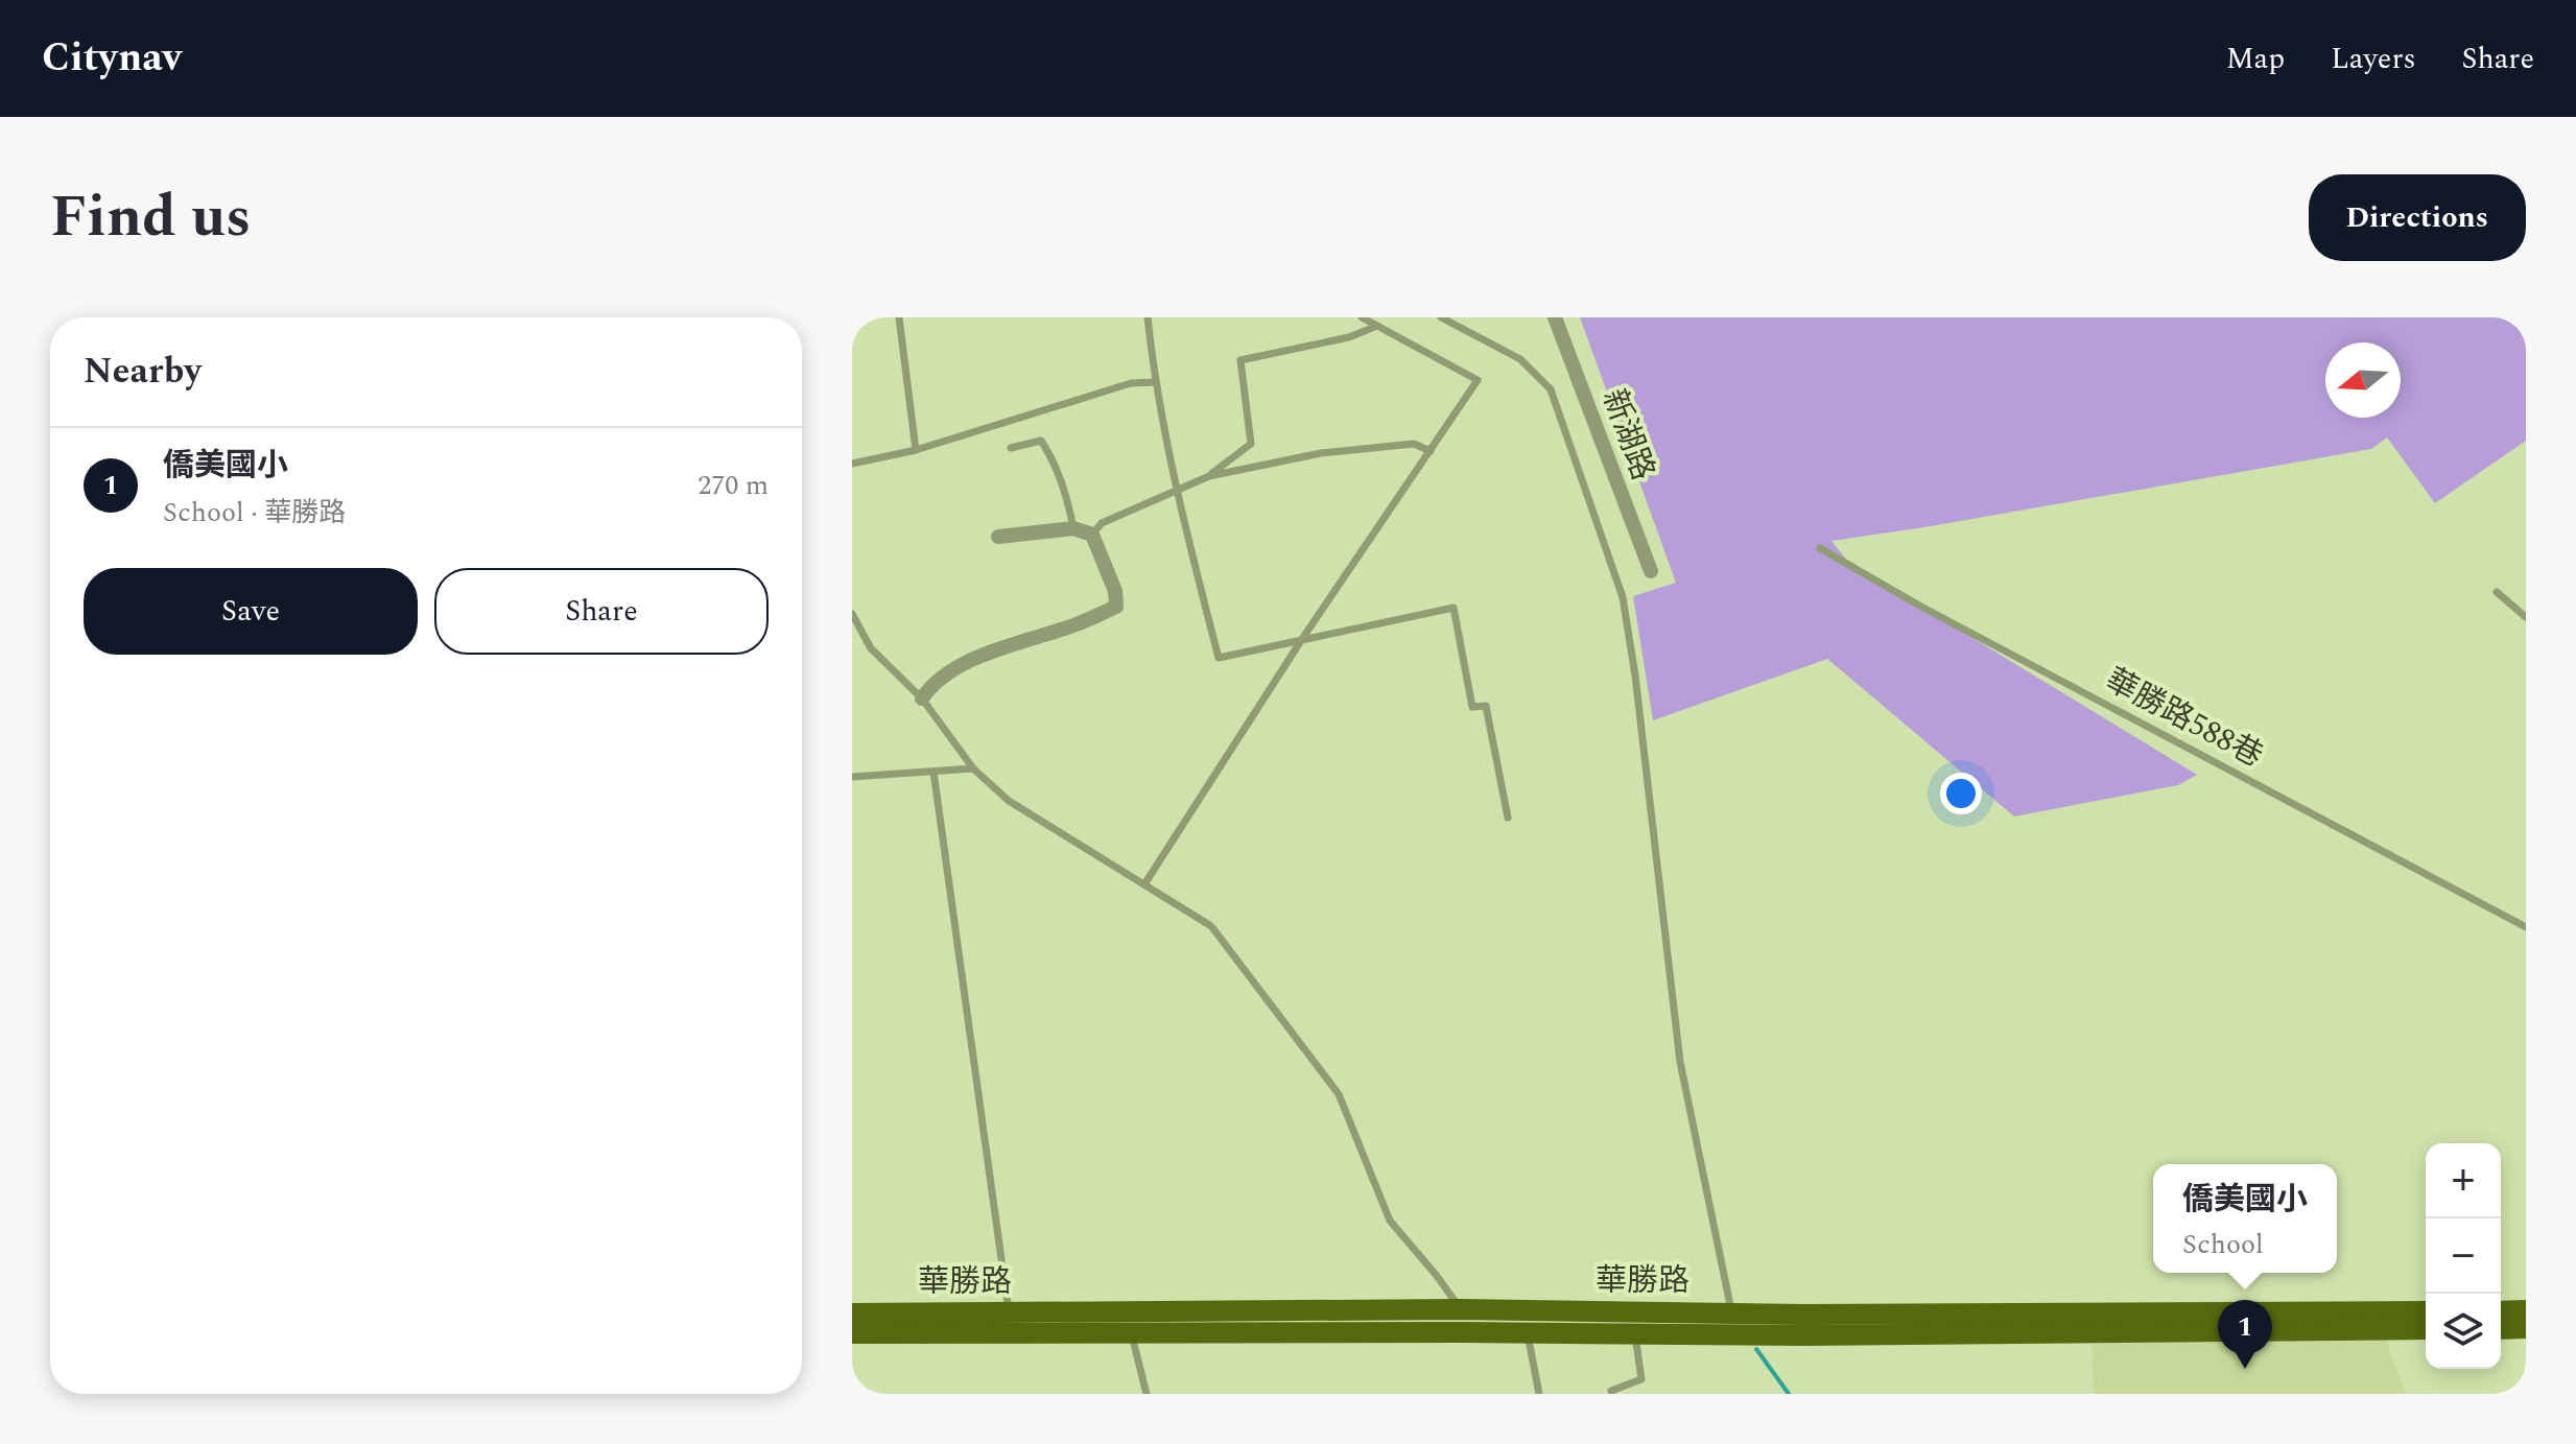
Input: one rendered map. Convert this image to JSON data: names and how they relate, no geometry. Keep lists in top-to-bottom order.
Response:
{
  "streets": {
    "main road": ["華勝路"],
    "street": ["新湖路"],
    "lane": ["華勝路588巷"]
  },
  "north": "left",
  "page": {
    "header": "Citynav",
    "nav": ["Map", "Layers", "Share"],
    "title": "Find us",
    "buttons": [
      "Directions",
      ["Save", "Share"]
    ],
    "heading": "Nearby",
    "list": [
      {
        "mark": "1",
        "name": "僑美國小",
        "note": "School · 華勝路",
        "value": "270 m"
      }
    ],
    "map_buttons": ["+", "−"],
    "popup": ["僑美國小", "School"],
    "pins": "1"
  }
}
